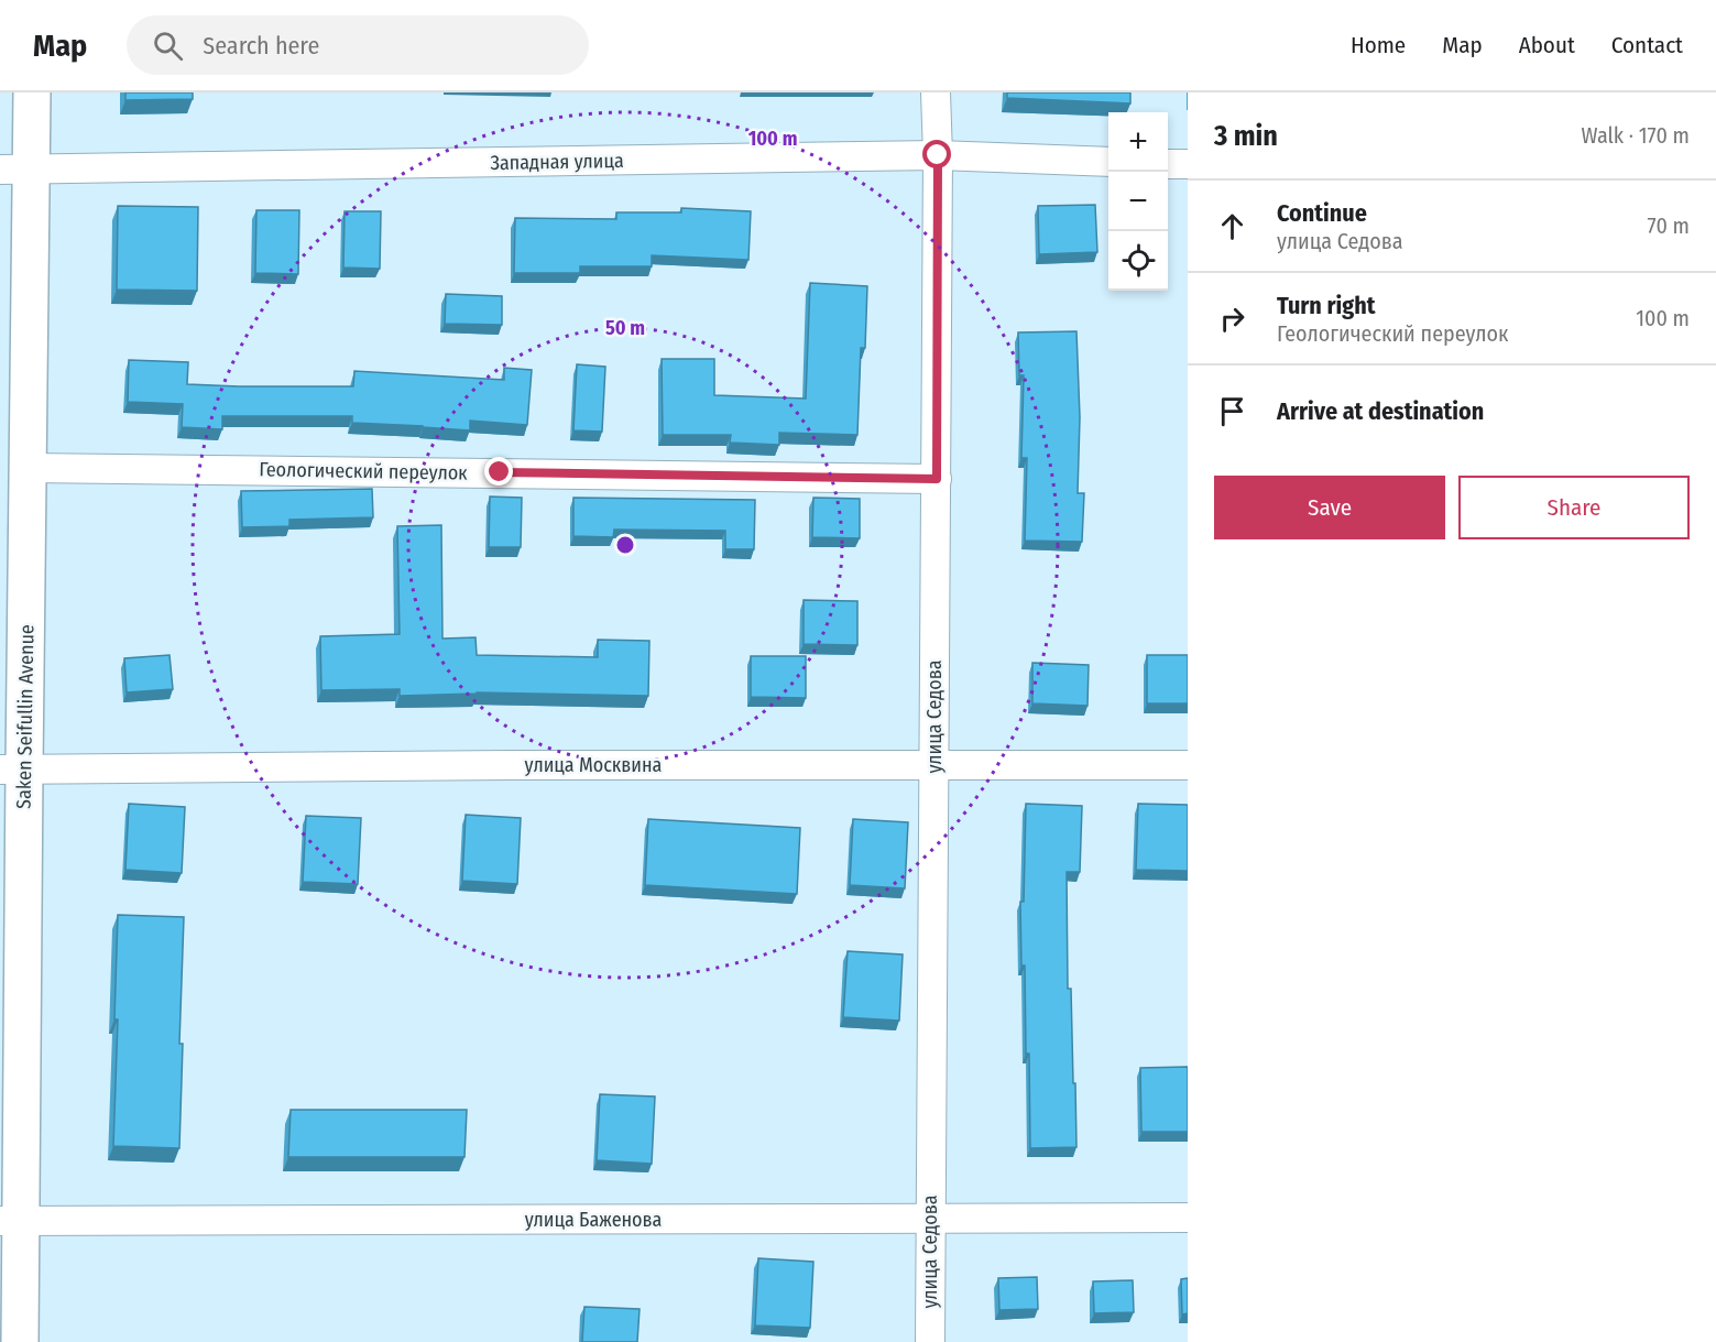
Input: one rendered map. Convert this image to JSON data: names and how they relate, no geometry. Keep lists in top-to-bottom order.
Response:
{
  "streets": {
    "main road": ["Saken Seifullin Avenue"],
    "street": [
      "Западная улица",
      "Геологический переулок",
      "улица Седова",
      "улица Москвина",
      "улица Баженова"
    ]
  },
  "crossings": [
    ["Западная улица", "Saken Seifullin Avenue"],
    ["Западная улица", "улица Седова"],
    ["Геологический переулок", "Saken Seifullin Avenue"],
    ["Геологический переулок", "улица Седова"],
    ["Saken Seifullin Avenue", "улица Москвина"],
    ["Saken Seifullin Avenue", "улица Баженова"],
    ["улица Седова", "улица Москвина"],
    ["улица Седова", "улица Баженова"]
  ],
  "page": {
    "header": "Map",
    "search": "Search here",
    "nav": [
      "Home",
      "Map",
      "About",
      "Contact"
    ],
    "heading": ["3 min", "Walk · 170 m"],
    "map_buttons": ["+", "−"],
    "list": [
      ["Continue", "улица Седова", "70 m"],
      ["Turn right", "Геологический переулок", "100 m"],
      "Arrive at destination"
    ],
    "buttons": ["Save", "Share"]
  },
  "rings": ["100 m", "50 m"]
}
